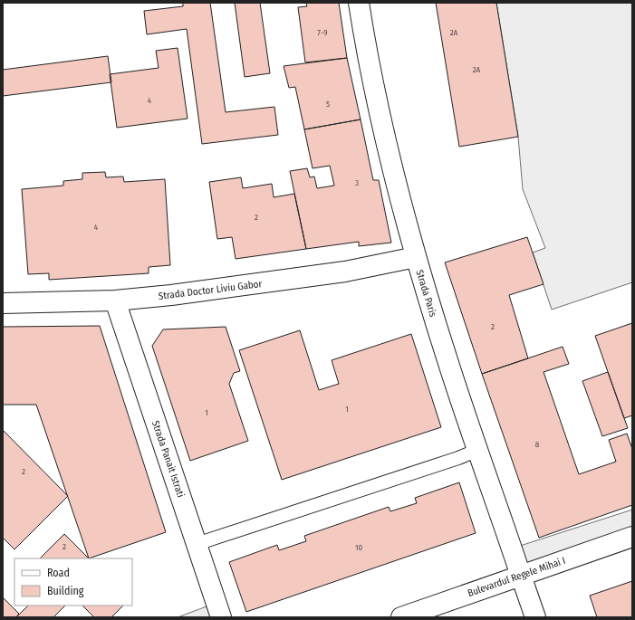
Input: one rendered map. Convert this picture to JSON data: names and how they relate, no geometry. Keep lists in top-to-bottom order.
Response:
{
  "streets": {
    "main road": [
      "Strada Doctor Liviu Gabor",
      "Strada Paris",
      "Strada Panait Istrati",
      "Bulevardul Regele Mihai I"
    ]
  },
  "crossings": [
    ["Strada Doctor Liviu Gabor", "Strada Paris"],
    ["Strada Doctor Liviu Gabor", "Strada Panait Istrati"],
    ["Strada Paris", "Bulevardul Regele Mihai I"]
  ],
  "house_numbers": [
    "7-9",
    "2A",
    "2A",
    "4",
    "5",
    "3",
    "2",
    "4",
    "2",
    "1",
    "1",
    "8",
    "2",
    "2",
    "10"
  ],
  "legend": ["Road", "Building"]
}
